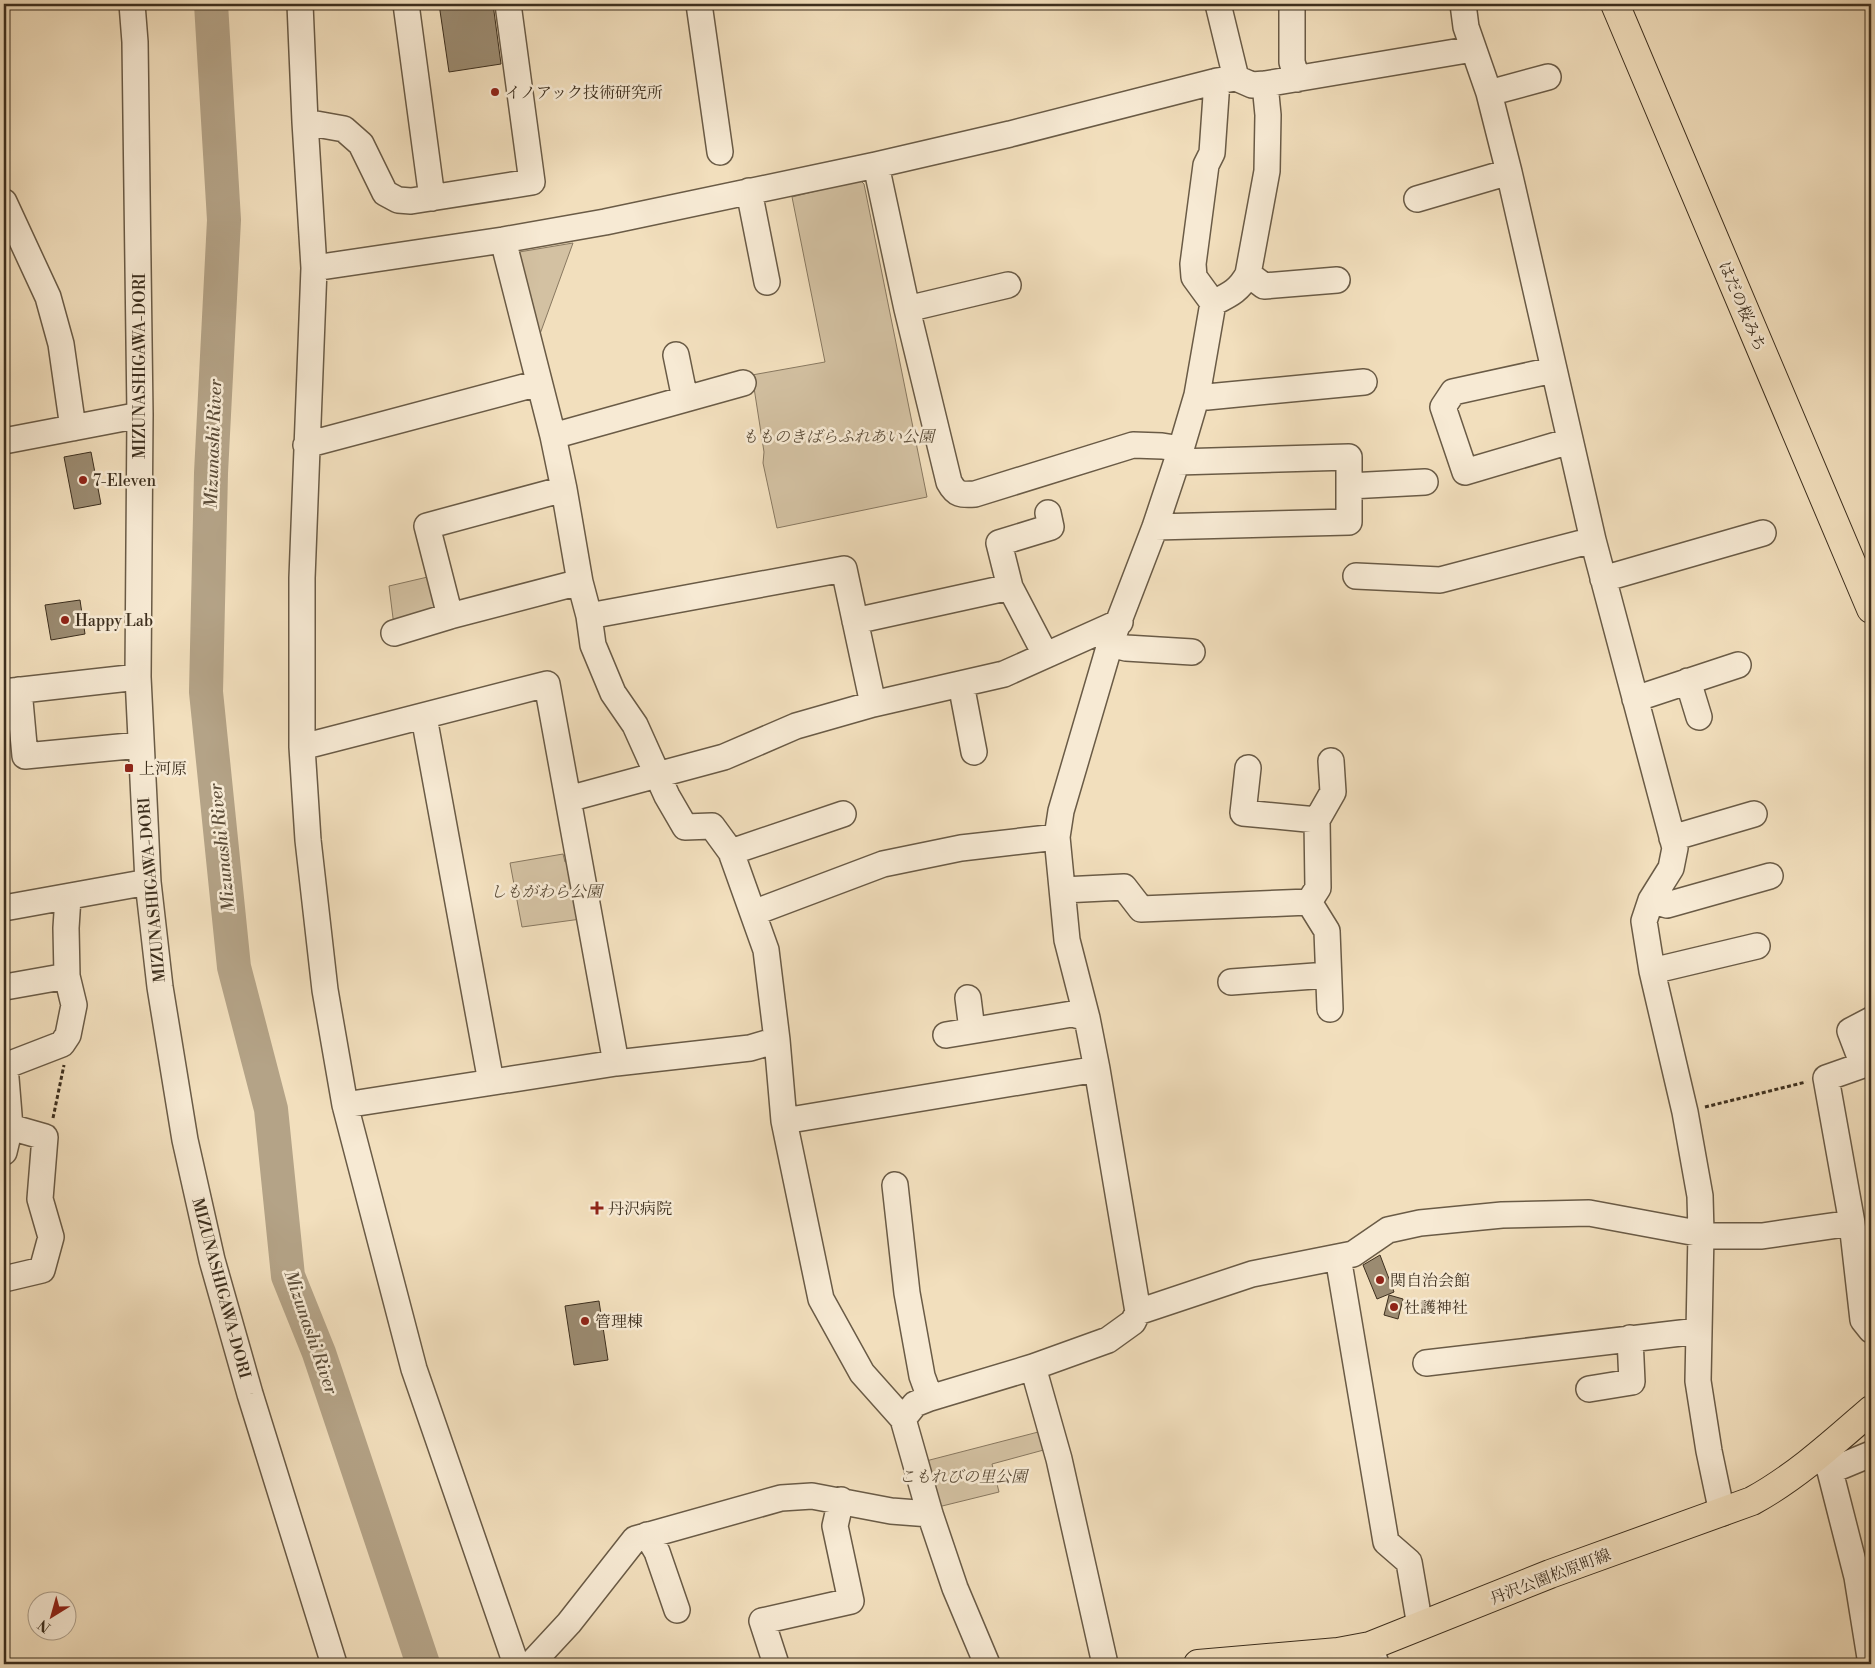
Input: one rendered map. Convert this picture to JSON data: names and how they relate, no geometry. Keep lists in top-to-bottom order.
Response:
{
  "streets": {
    "main road": ["はだの桜みち", "丹沢公園松原町線"],
    "street": ["MIZUNASHIGAWA-DORI"]
  },
  "water": ["Mizunashi River"],
  "parks": ["もものきばらふれあい公園", "しもがわら公園", "こもれびの里公園"],
  "places": {
    "other": [
      "イノアック技術研究所",
      "7-Eleven",
      "Happy Lab",
      "関自治会館",
      "社護神社",
      "管理棟"
    ],
    "transit": ["上河原"],
    "health": ["丹沢病院"]
  },
  "north": "bottom left"
}
